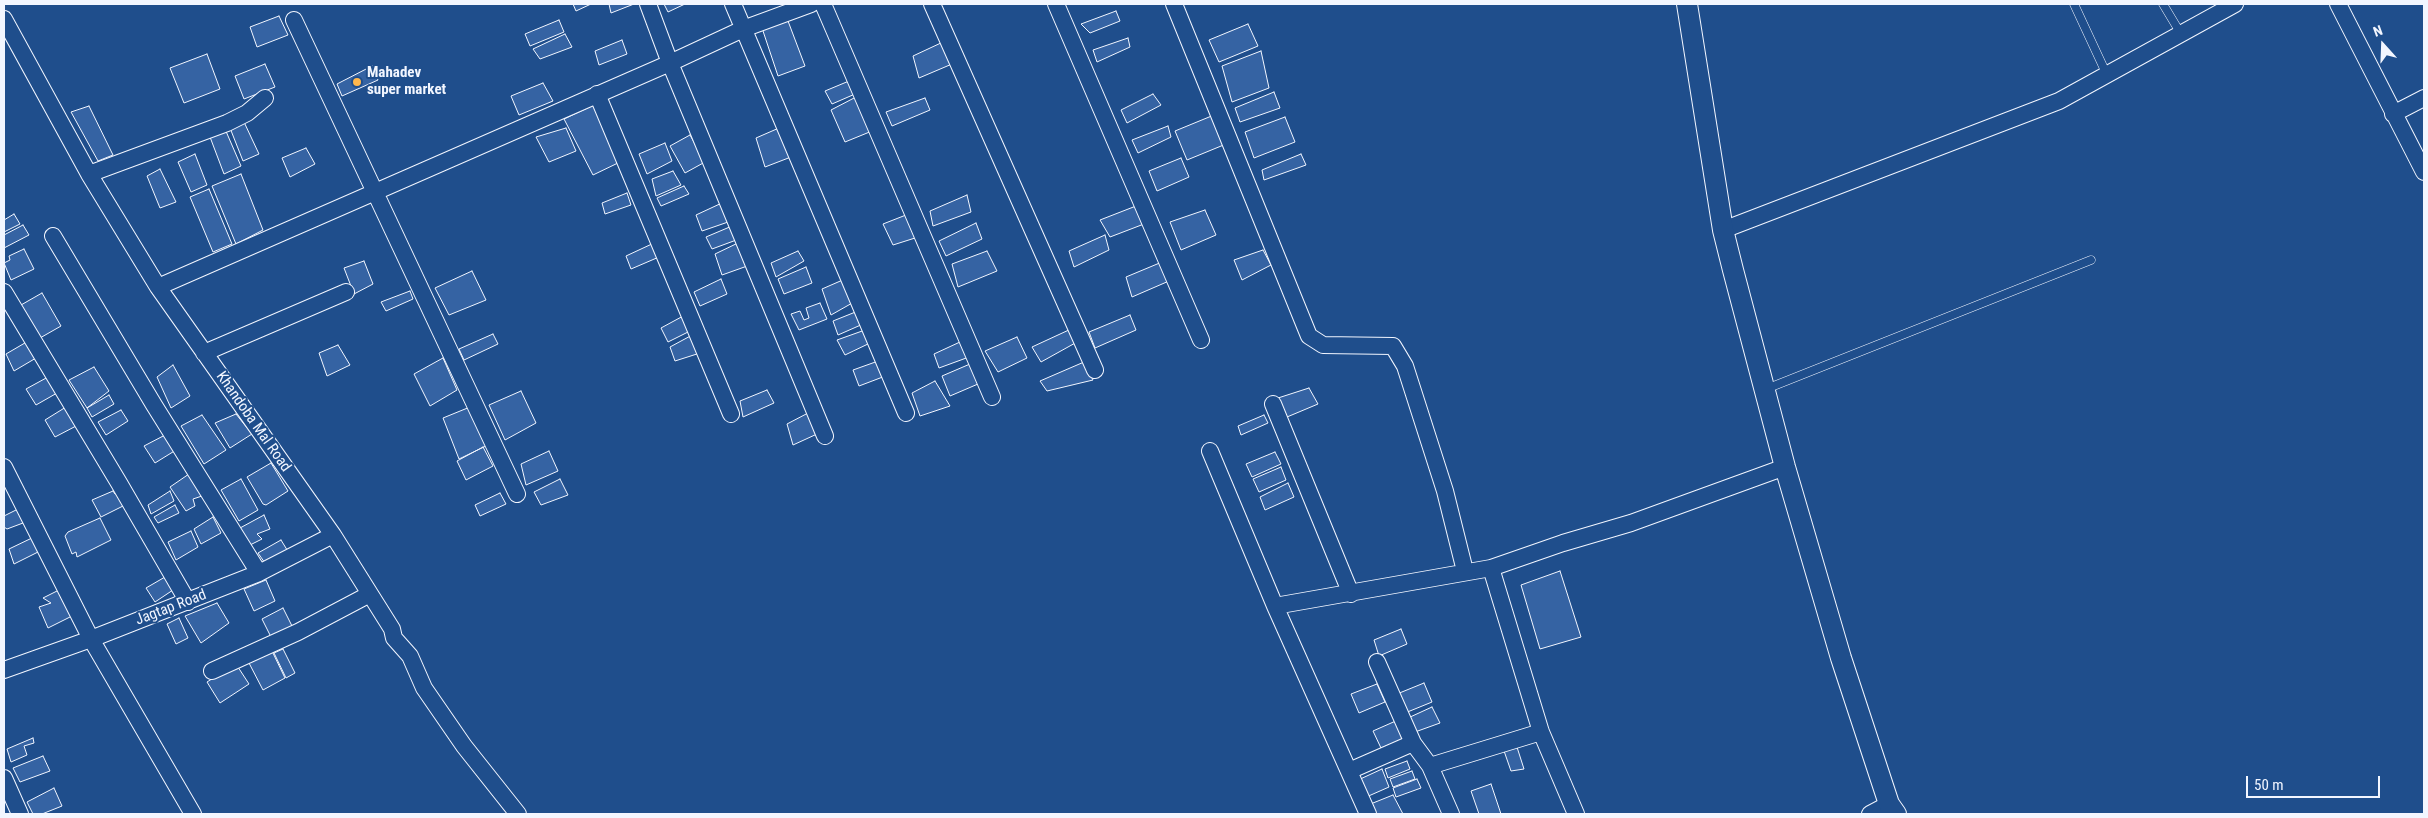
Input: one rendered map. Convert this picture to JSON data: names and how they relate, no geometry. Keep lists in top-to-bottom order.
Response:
{
  "streets": {
    "street": ["Khandoba Mal Road", "Jagtap Road"]
  },
  "crossings": [
    ["Khandoba Mal Road", "Jagtap Road"]
  ],
  "places": ["Mahadev super market"],
  "scale_bar": "50 m",
  "north": "top"
}
